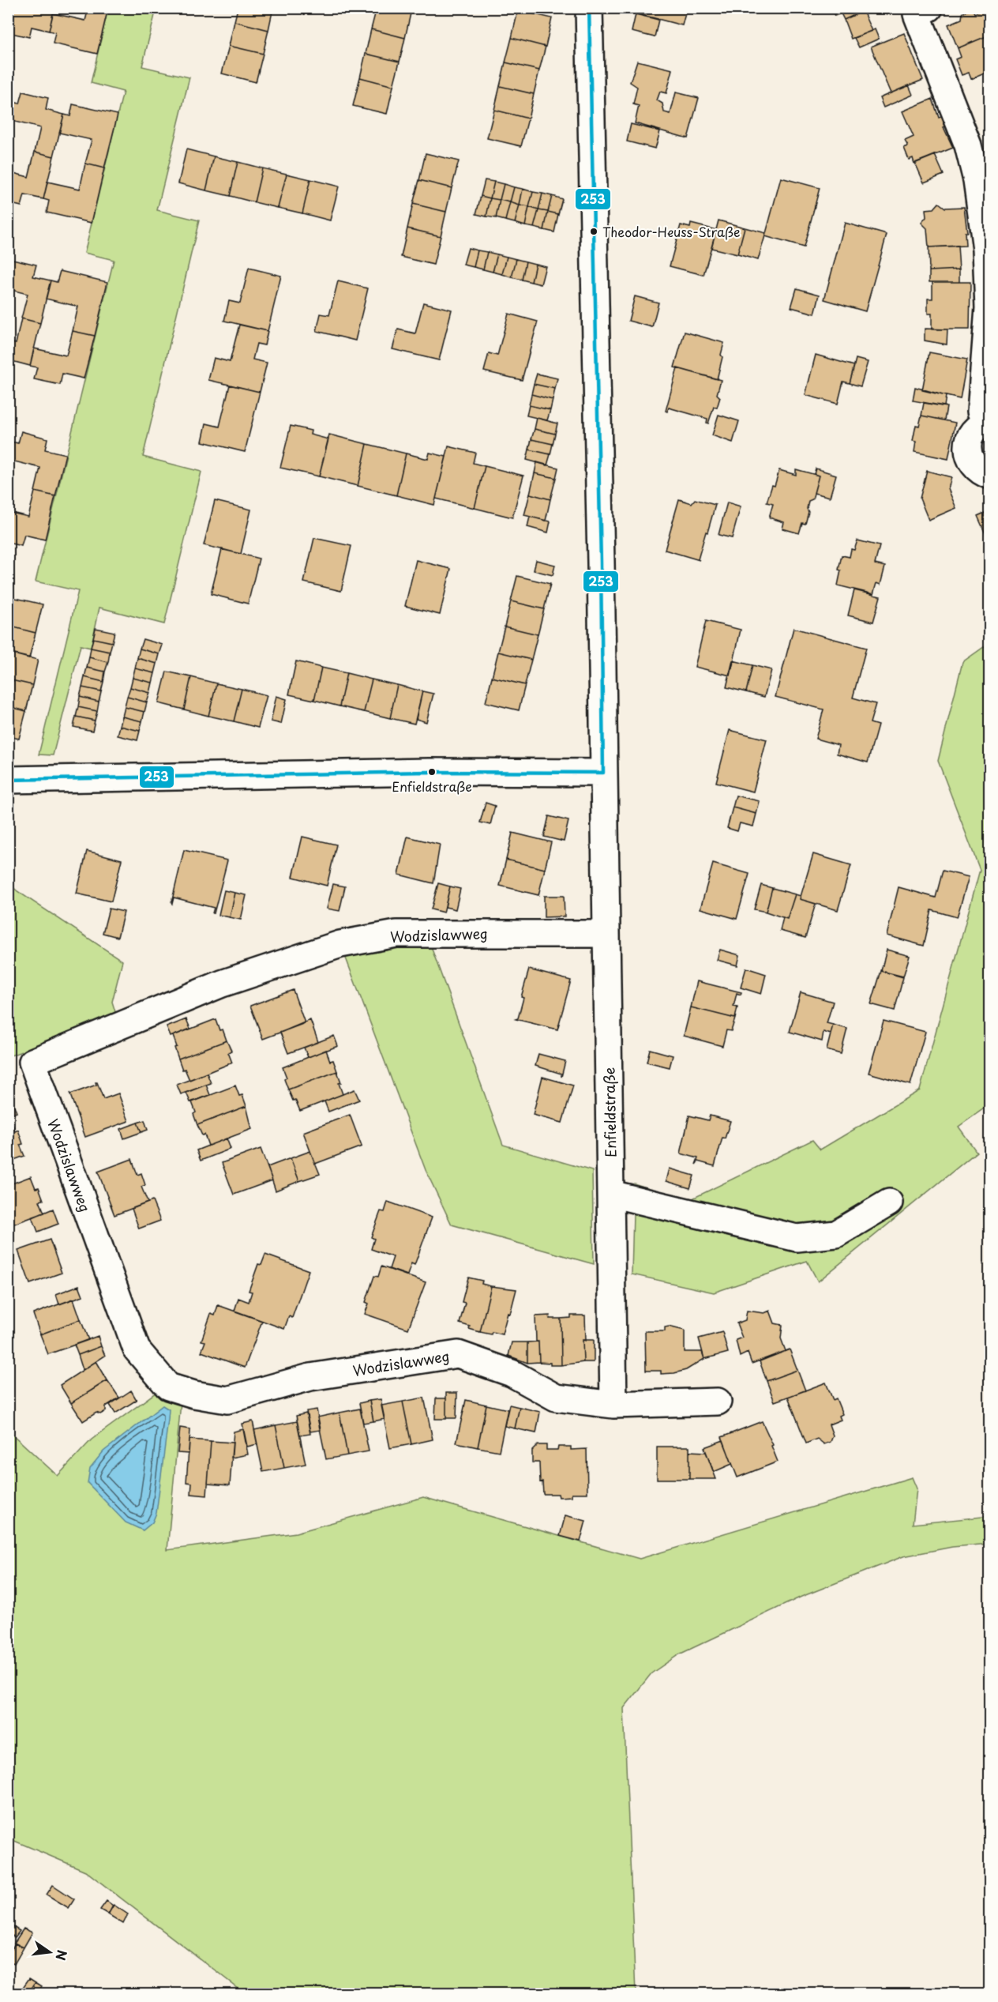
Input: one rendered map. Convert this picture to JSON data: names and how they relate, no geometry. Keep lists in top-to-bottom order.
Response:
{
  "streets": {
    "street": ["Wodzislawweg", "Enfieldstraße"]
  },
  "crossings": [
    ["Wodzislawweg", "Enfieldstraße"]
  ],
  "places": ["Theodor-Heuss-Straße", "Enfieldstraße"],
  "lines": ["transit line 253"],
  "north": "right"
}
